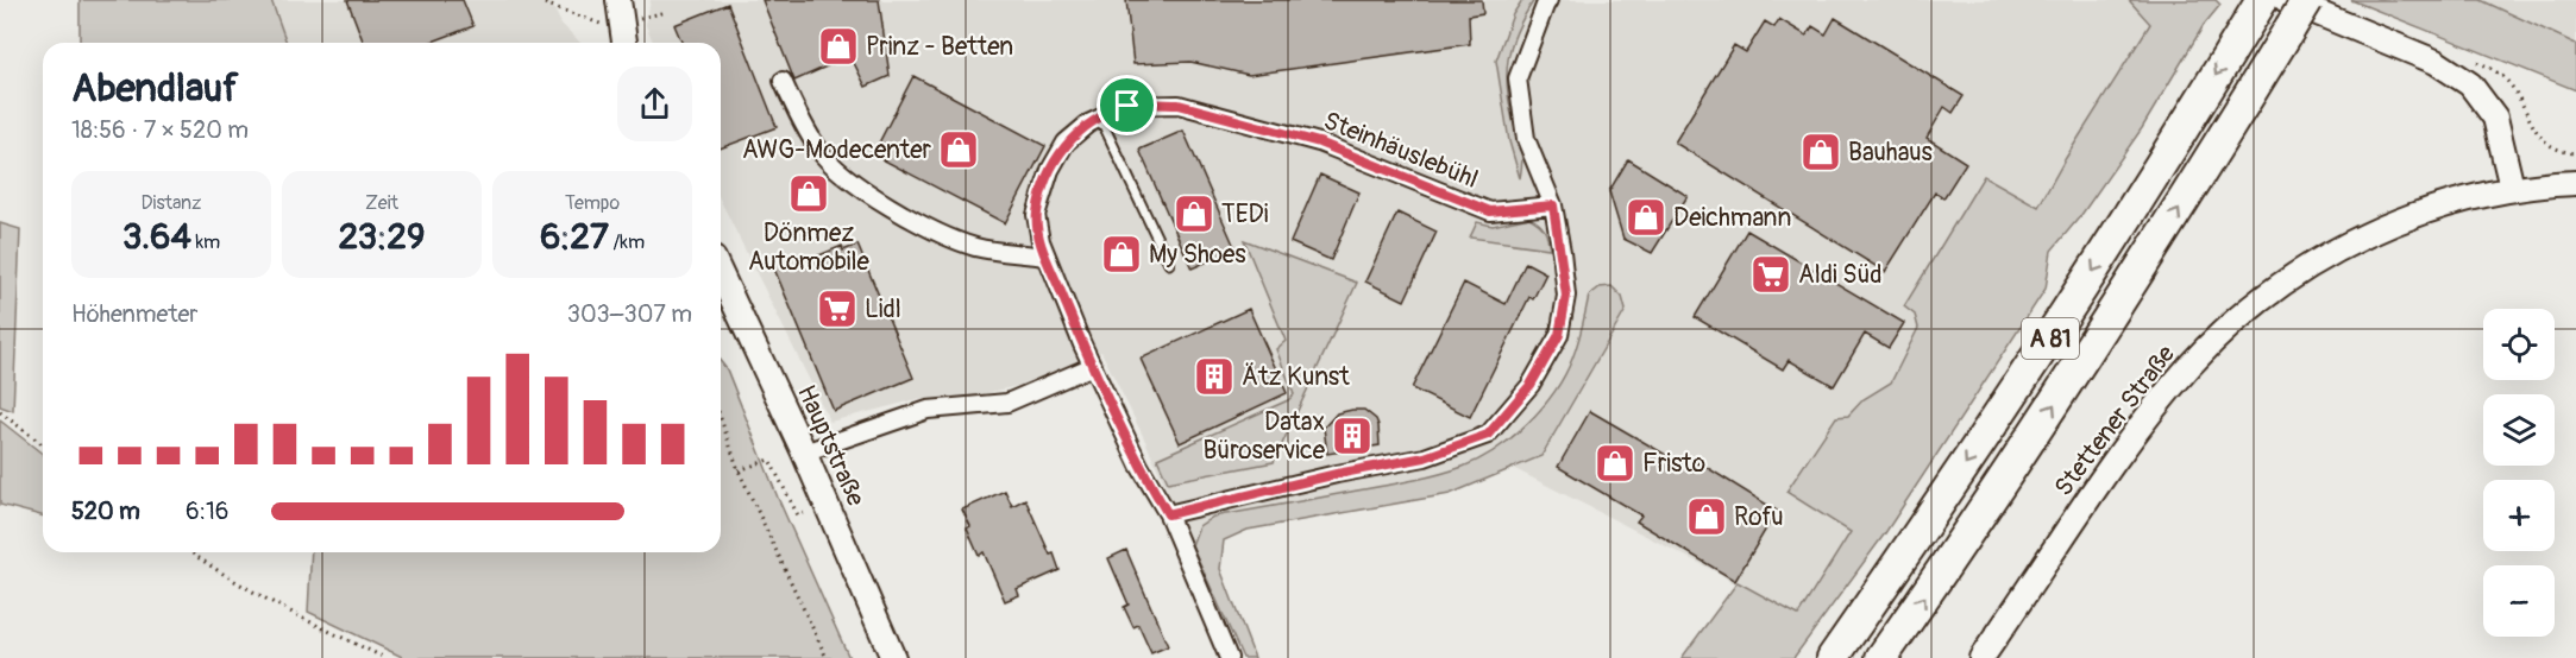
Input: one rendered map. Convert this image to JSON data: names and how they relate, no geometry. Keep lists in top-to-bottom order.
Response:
{
  "streets": {
    "highway": ["A 81"],
    "street": ["Steinhäuslebühl", "Stettener Straße", "Hauptstraße"]
  },
  "places": {
    "shop": [
      "Prinz - Betten",
      "AWG-Modecenter",
      "Bauhaus",
      "Dönmez Automobile",
      "TEDi",
      "Deichmann",
      "My Shoes",
      "Fristo",
      "Rofu"
    ],
    "supermarket": ["Aldi Süd", "Lidl"],
    "building": ["Ätz Kunst", "Datax Büroservice"]
  },
  "page": {
    "heading": ["Abendlauf", "18:56 · 7 × 520 m"],
    "stats": [
      ["Distanz", "3.64 km"],
      ["Zeit", "23:29"],
      ["Tempo", "6:27 /km"]
    ],
    "chart": ["Höhenmeter", "303–307 m"],
    "map_buttons": ["+", "−"],
    "list": [
      {
        "name": "520 m",
        "note": "6:16"
      }
    ]
  }
}
